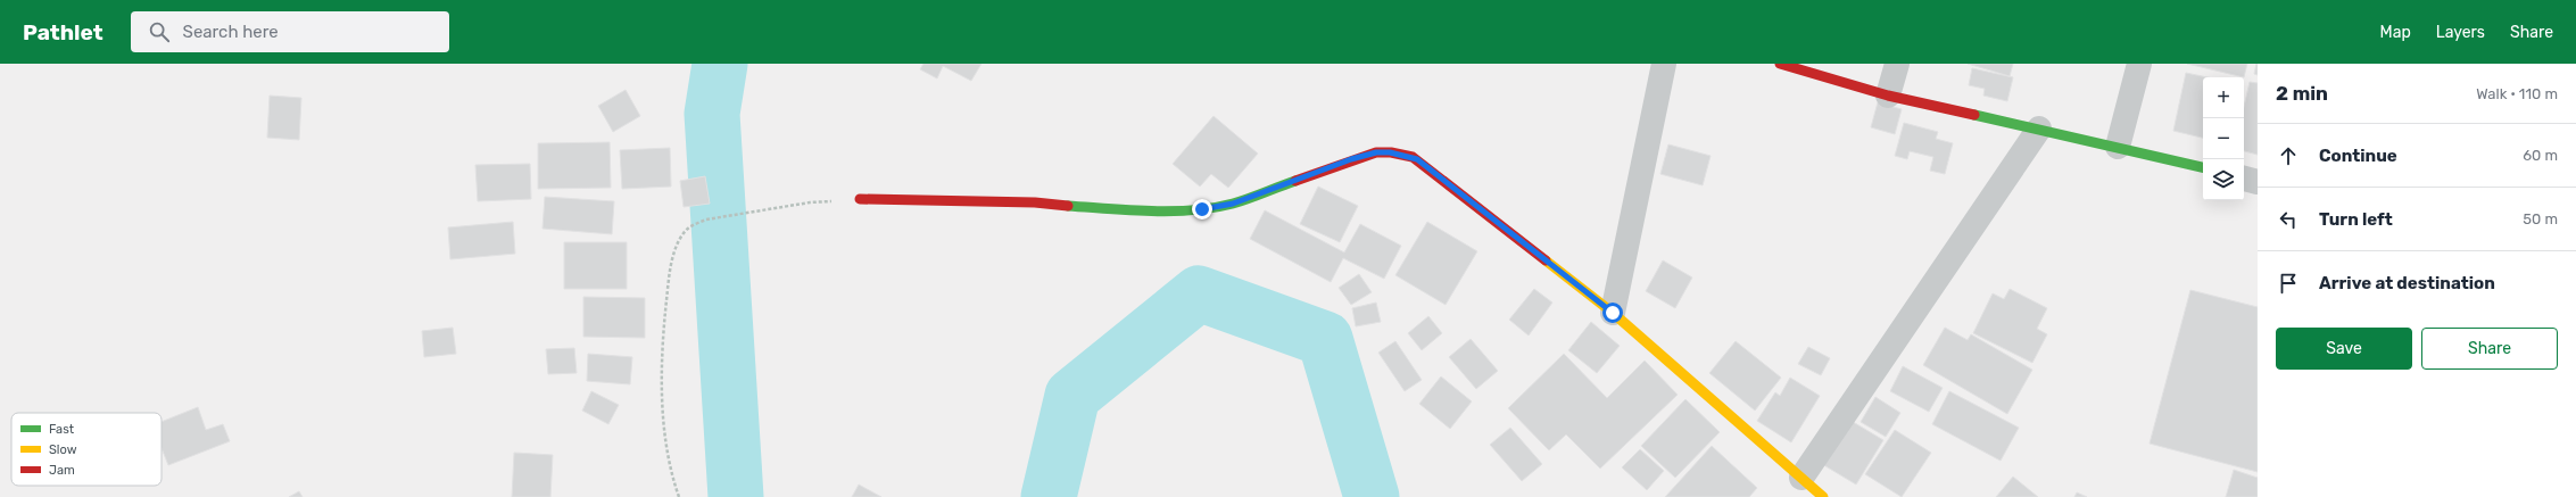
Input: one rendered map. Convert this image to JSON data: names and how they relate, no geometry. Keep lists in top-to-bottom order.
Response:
{
  "legend": ["Fast", "Slow", "Jam"],
  "page": {
    "header": "Pathlet",
    "search": "Search here",
    "nav": ["Map", "Layers", "Share"],
    "heading": ["2 min", "Walk · 110 m"],
    "map_buttons": ["+", "−"],
    "list": [
      ["Continue", "60 m"],
      ["Turn left", "50 m"],
      "Arrive at destination"
    ],
    "buttons": ["Save", "Share"]
  }
}
